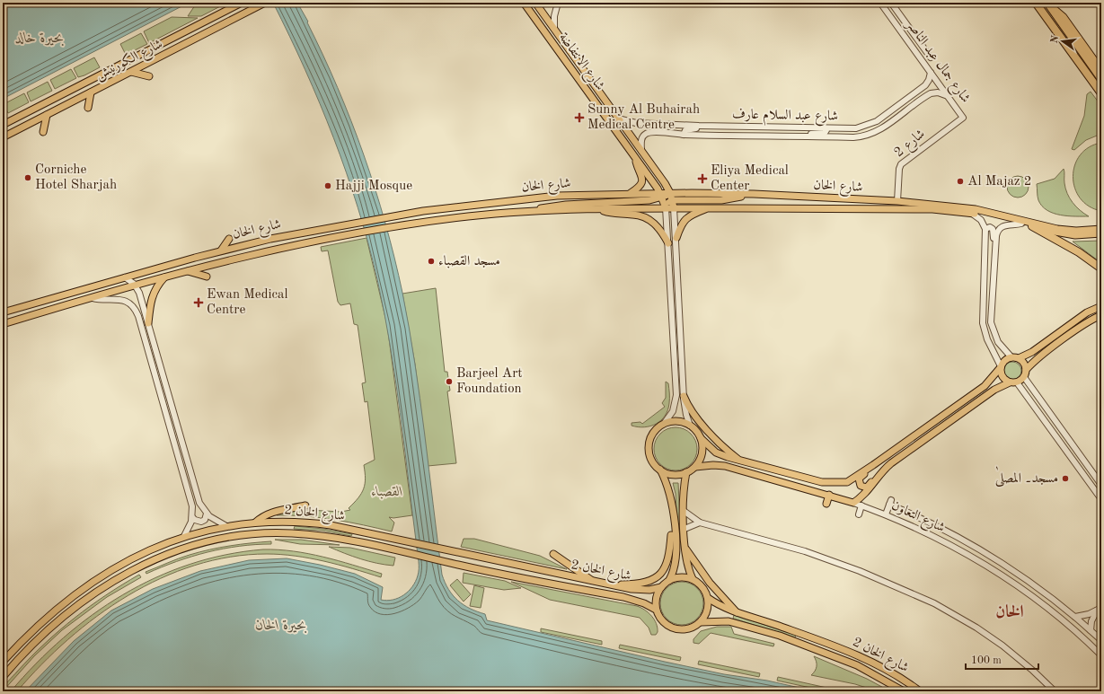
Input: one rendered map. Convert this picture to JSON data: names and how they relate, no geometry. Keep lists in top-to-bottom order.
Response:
{
  "streets": {
    "main road": [
      "شارع الكورنيش",
      "شارع الانتفاضة",
      "شارع الخان",
      "شارع الخان 2",
      "شارع التعاون"
    ],
    "street": ["شارع جمال عبد الناصر", "شارع عبد السلام عارف", "شارع 2"]
  },
  "crossings": [
    ["شارع الانتفاضة", "شارع عبد السلام عارف"],
    ["شارع الانتفاضة", "شارع الخان"],
    ["شارع جمال عبد الناصر", "شارع عبد السلام عارف"],
    ["شارع جمال عبد الناصر", "شارع 2"],
    ["شارع 2", "شارع الخان"]
  ],
  "districts": ["الخان"],
  "water": ["بحيرة خالد", "بحيرة الخان"],
  "parks": ["القصباء"],
  "places": {
    "health": ["Sunny Al Buhairah Medical Centre", "Eliya Medical Center", "Ewan Medical Centre"],
    "other": [
      "Corniche Hotel Sharjah",
      "Al Majaz 2",
      "Hajji Mosque",
      "مسجد القصباء",
      "Barjeel Art Foundation",
      "مسجد۔ المصلیٰ"
    ]
  },
  "scale_bar": "100 m",
  "north": "left"
}
